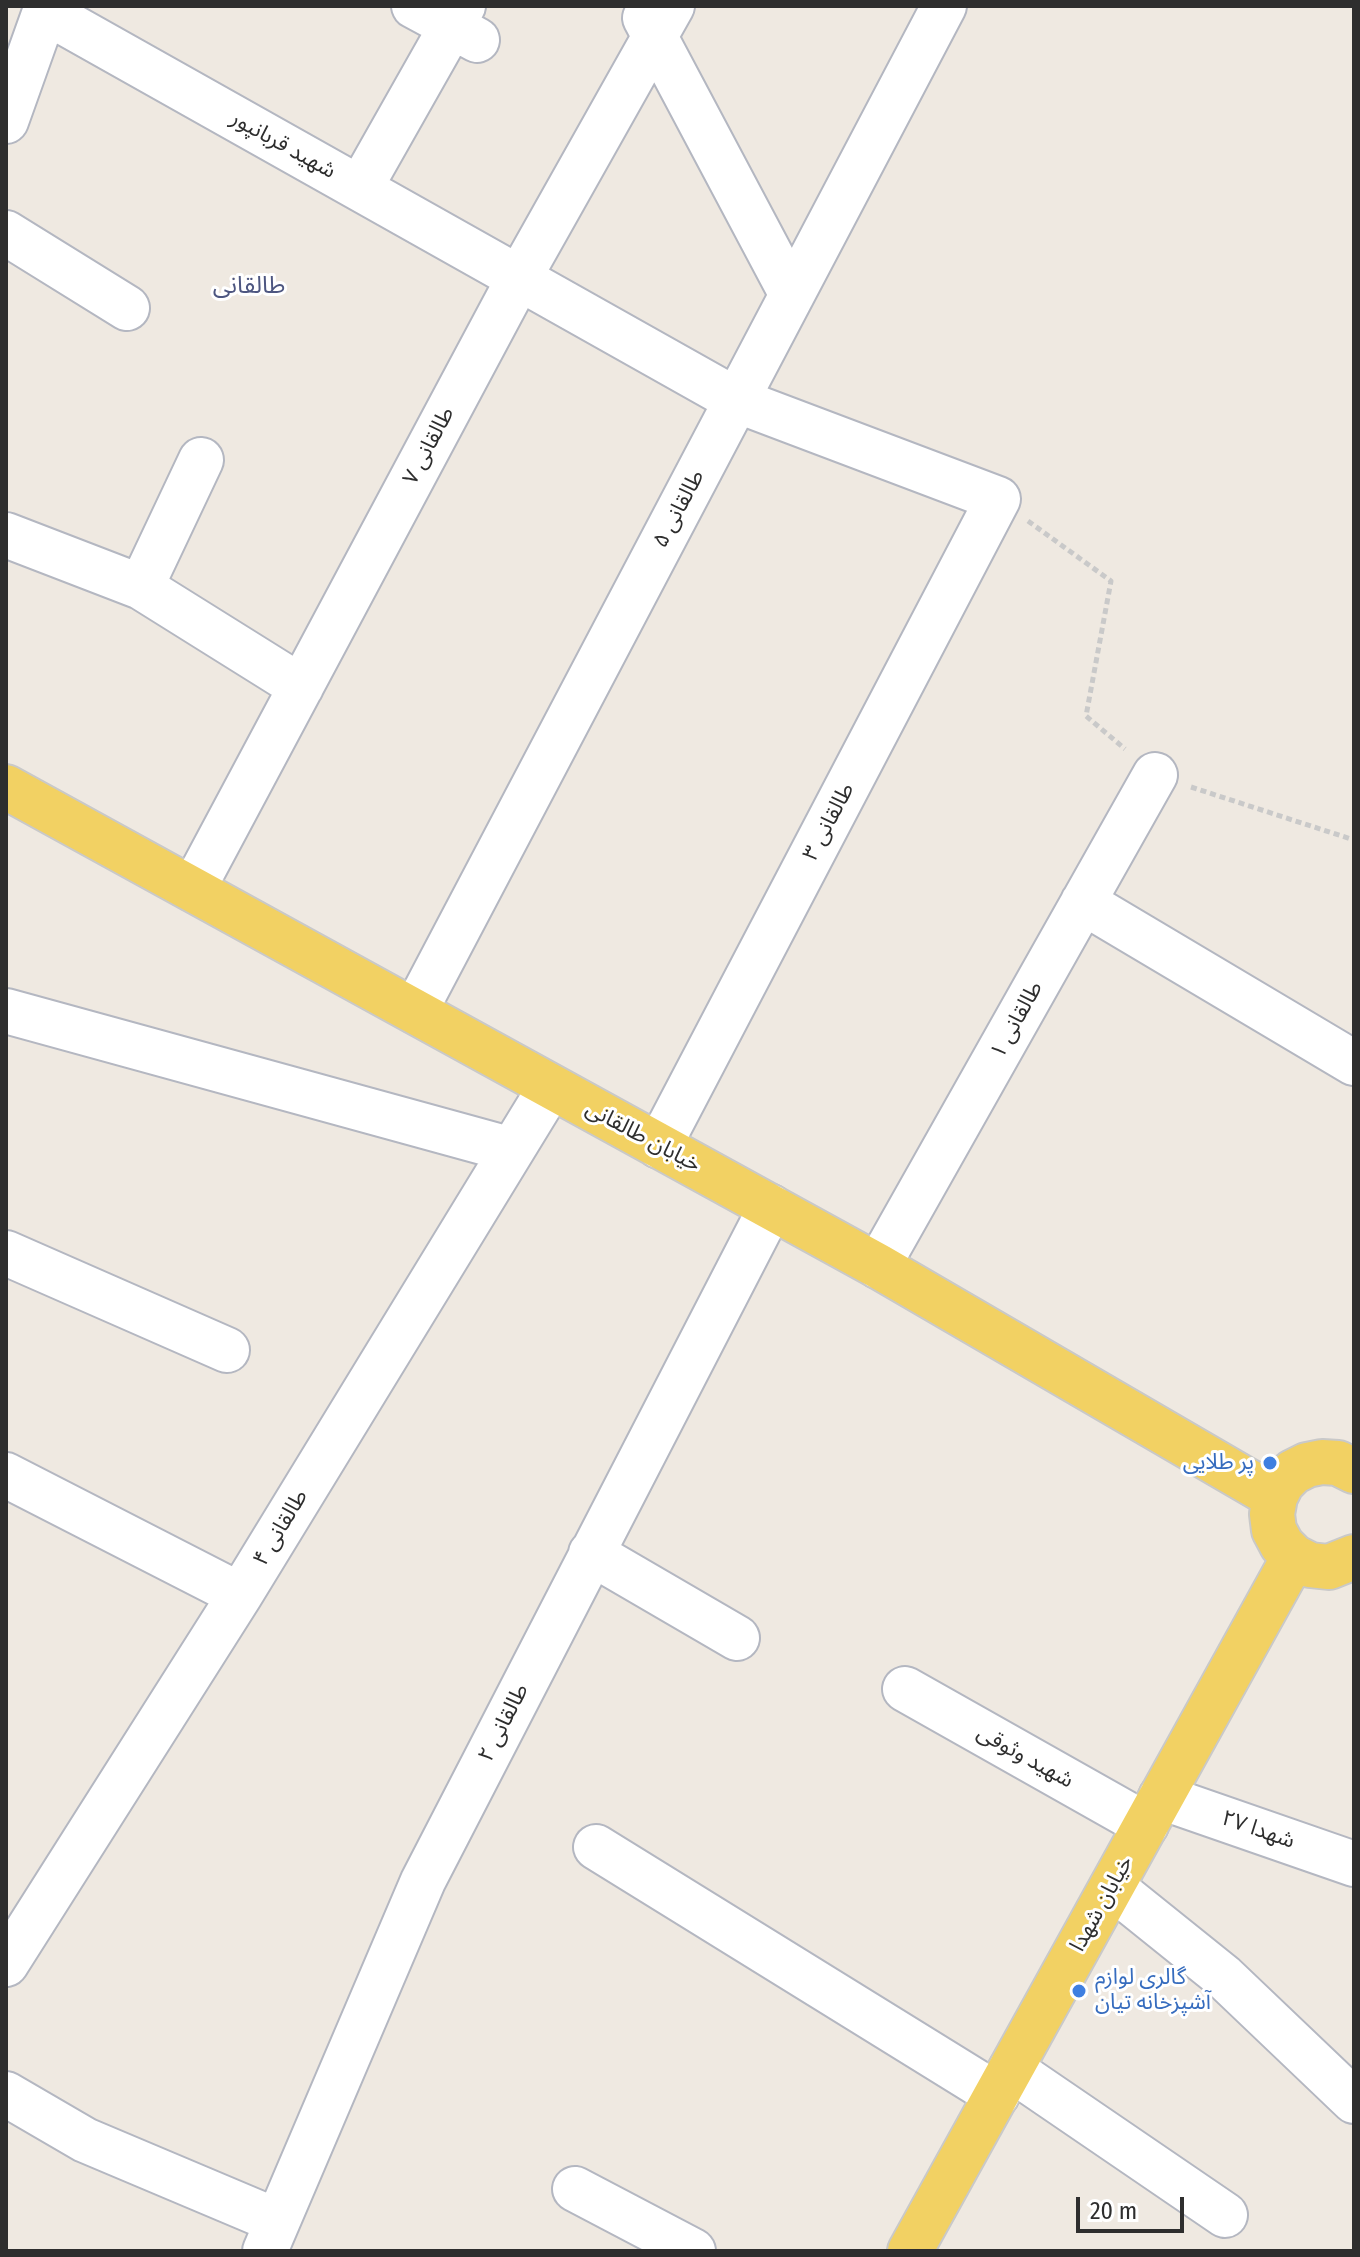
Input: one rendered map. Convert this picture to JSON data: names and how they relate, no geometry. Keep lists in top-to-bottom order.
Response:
{
  "streets": {
    "main road": ["خیابان طالقانی", "خیابان شهدا"],
    "street": [
      "شهید قربانپور",
      "طالقانی ۷",
      "طالقانی ۵",
      "طالقانی ۳",
      "طالقانی ۱",
      "طالقانی ۴",
      "طالقانی ۲",
      "شهید وثوقی",
      "۲۷ شهدا"
    ]
  },
  "crossings": [
    ["شهید قربانپور", "طالقانی ۷"],
    ["شهید قربانپور", "طالقانی ۵"],
    ["شهید قربانپور", "طالقانی ۳"],
    ["طالقانی ۷", "خیابان طالقانی"],
    ["طالقانی ۵", "خیابان طالقانی"],
    ["طالقانی ۳", "خیابان طالقانی"],
    ["طالقانی ۱", "خیابان طالقانی"],
    ["خیابان طالقانی", "طالقانی ۴"],
    ["خیابان طالقانی", "طالقانی ۲"],
    ["شهید وثوقی", "۲۷ شهدا"],
    ["شهید وثوقی", "خیابان شهدا"],
    ["۲۷ شهدا", "خیابان شهدا"]
  ],
  "districts": ["طالقانی"],
  "places": ["پر طلایی", "گالری لوازم آشپزخانه تیان"],
  "scale_bar": "20 m"
}
